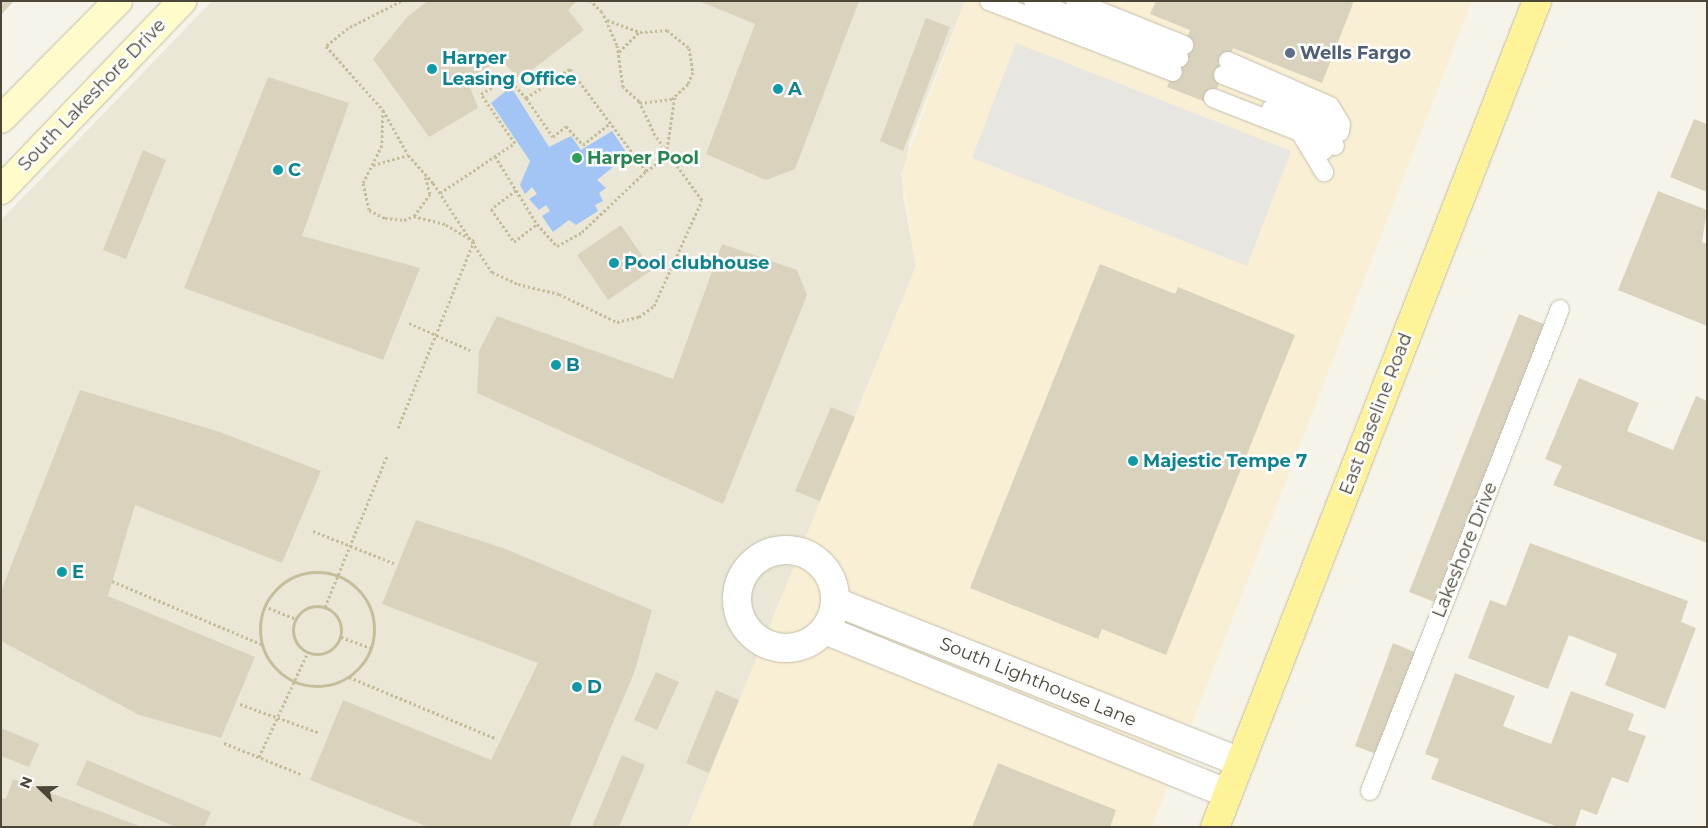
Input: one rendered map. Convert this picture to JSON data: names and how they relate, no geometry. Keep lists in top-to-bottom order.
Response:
{
  "streets": {
    "main road": ["East Baseline Road"],
    "street": ["South Lakeshore Drive", "South Lighthouse Lane"],
    "lane": ["Lakeshore Drive"]
  },
  "crossings": [
    ["East Baseline Road", "South Lighthouse Lane"]
  ],
  "places": [
    "Wells Fargo",
    "Harper Leasing Office",
    "A",
    "Harper Pool",
    "C",
    "Pool clubhouse",
    "B",
    "Majestic Tempe 7",
    "E",
    "D"
  ],
  "north": "left"
}
